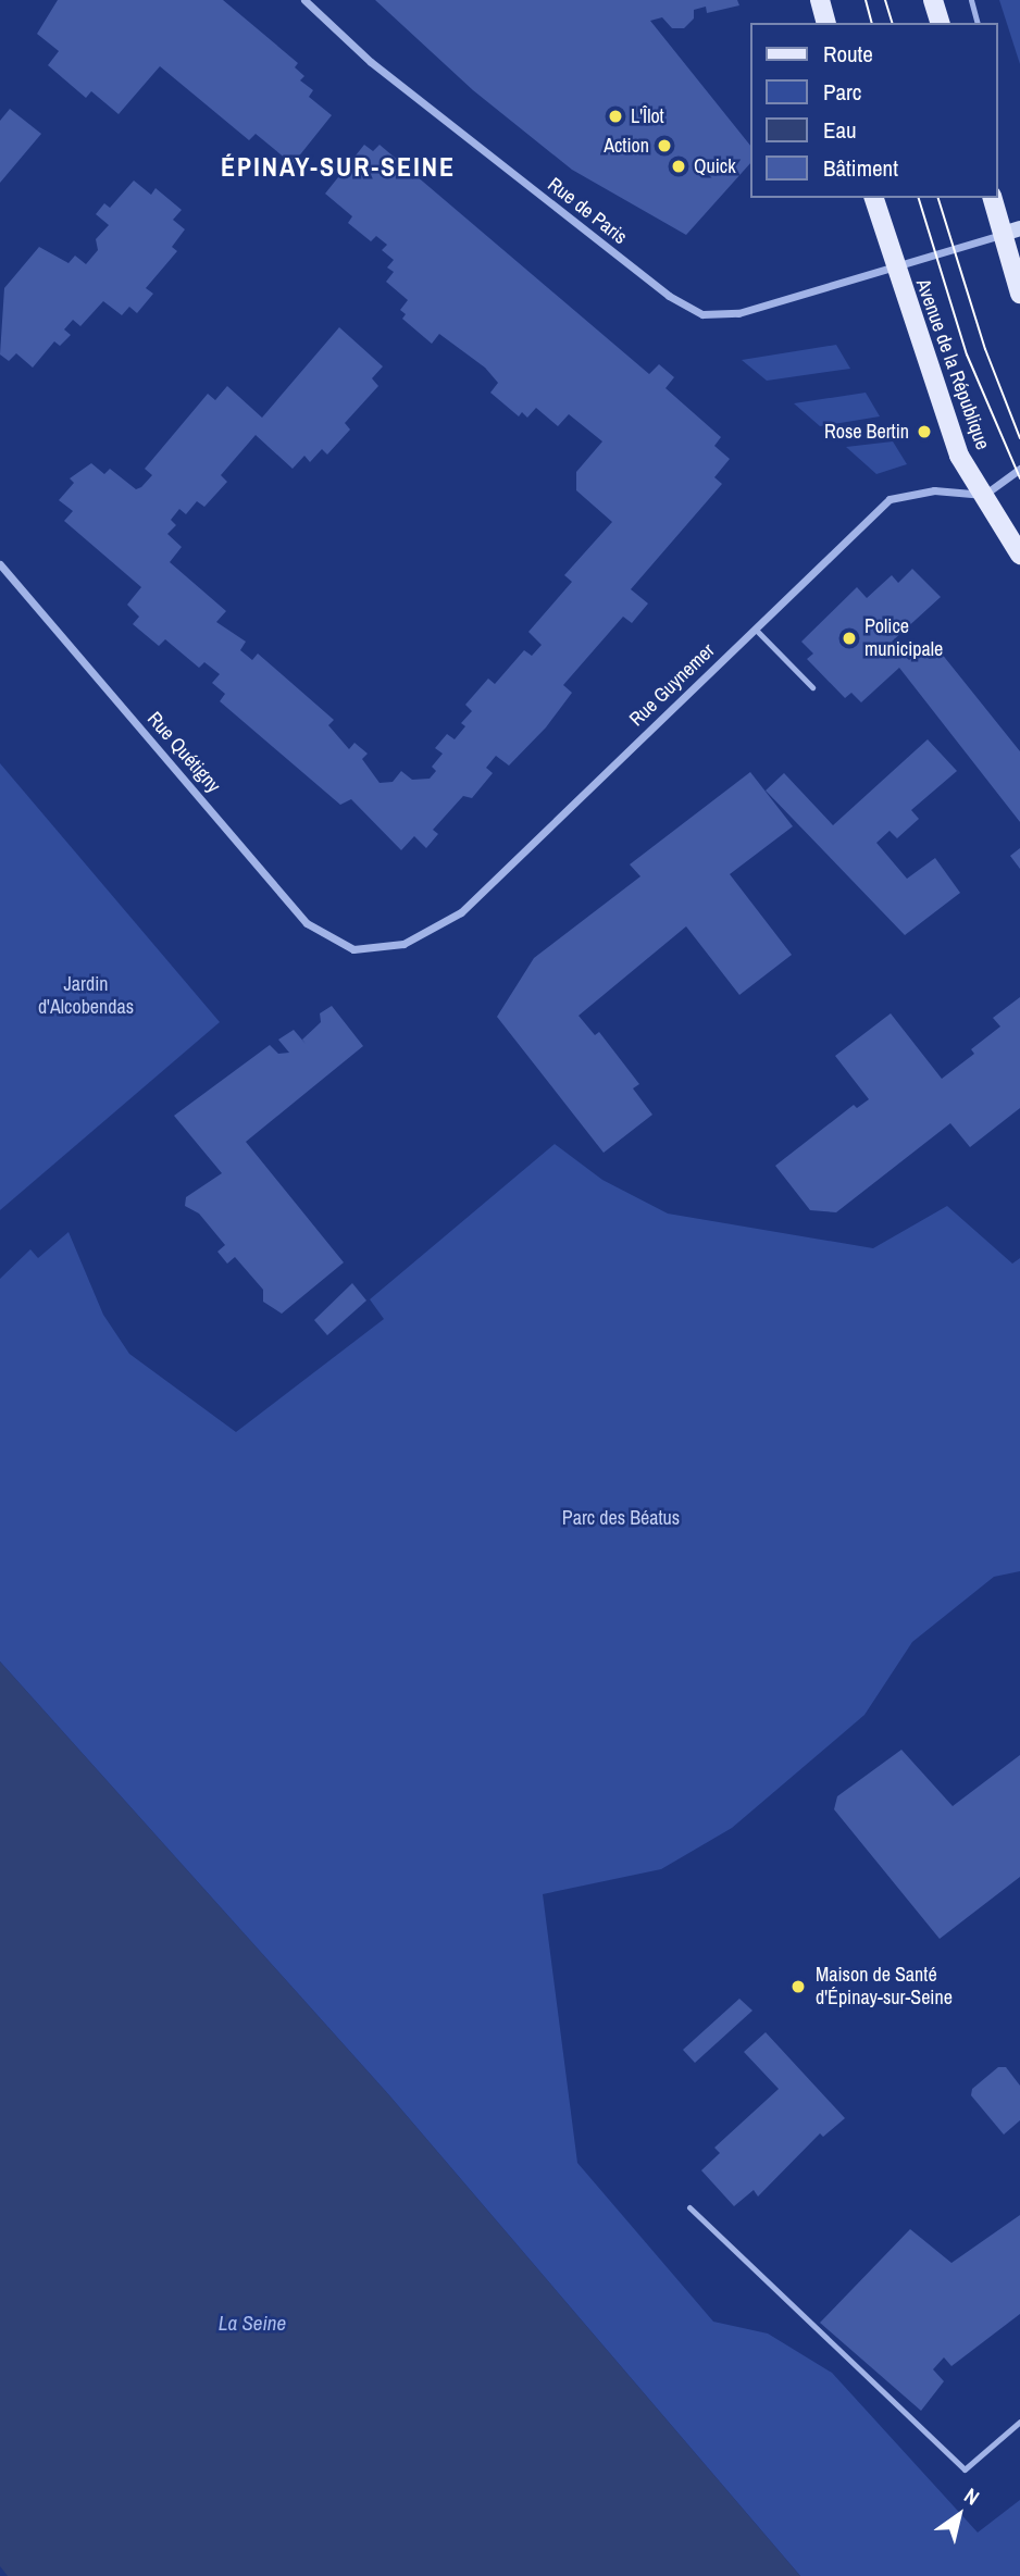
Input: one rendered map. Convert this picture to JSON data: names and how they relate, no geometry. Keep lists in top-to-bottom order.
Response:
{
  "streets": {
    "main road": ["Avenue de la République"],
    "street": ["Rue de Paris", "Rue Guynemer", "Rue Quétigny"]
  },
  "crossings": [
    ["Rue de Paris", "Avenue de la République"],
    ["Avenue de la République", "Rue Guynemer"],
    ["Rue Guynemer", "Rue Quétigny"]
  ],
  "districts": ["ÉPINAY-SUR-SEINE"],
  "water": ["La Seine"],
  "parks": ["Jardin d'Alcobendas", "Parc des Béatus"],
  "places": [
    "L'Îlot",
    "Action",
    "Quick",
    "Rose Bertin",
    "Police municipale",
    "Maison de Santé d'Épinay-sur-Seine"
  ],
  "legend": [
    "Route",
    "Parc",
    "Eau",
    "Bâtiment"
  ],
  "north": "top right"
}
